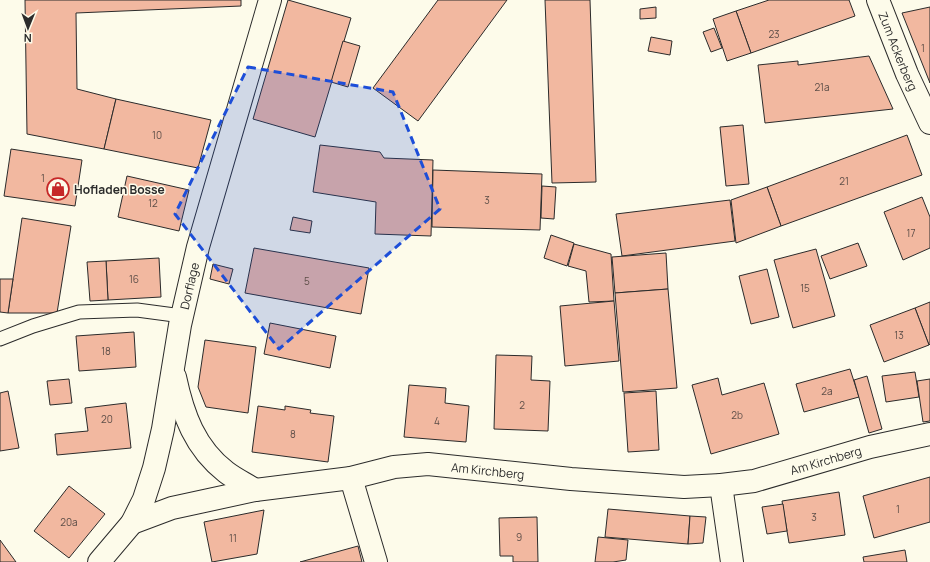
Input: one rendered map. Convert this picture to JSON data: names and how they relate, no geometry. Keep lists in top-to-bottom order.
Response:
{
  "streets": {
    "street": ["Zum Ackerberg", "Dorflage", "Am Kirchberg"]
  },
  "crossings": [
    ["Dorflage", "Am Kirchberg"]
  ],
  "places": {
    "shop": ["Hofladen Bosse"]
  },
  "house_numbers": [
    "23",
    "1",
    "21a",
    "10",
    "1",
    "21",
    "3",
    "12",
    "17",
    "16",
    "5",
    "15",
    "13",
    "18",
    "2a",
    "2",
    "2b",
    "20",
    "4",
    "8",
    "1",
    "3",
    "20a",
    "9",
    "11"
  ],
  "north": "bottom"
}
